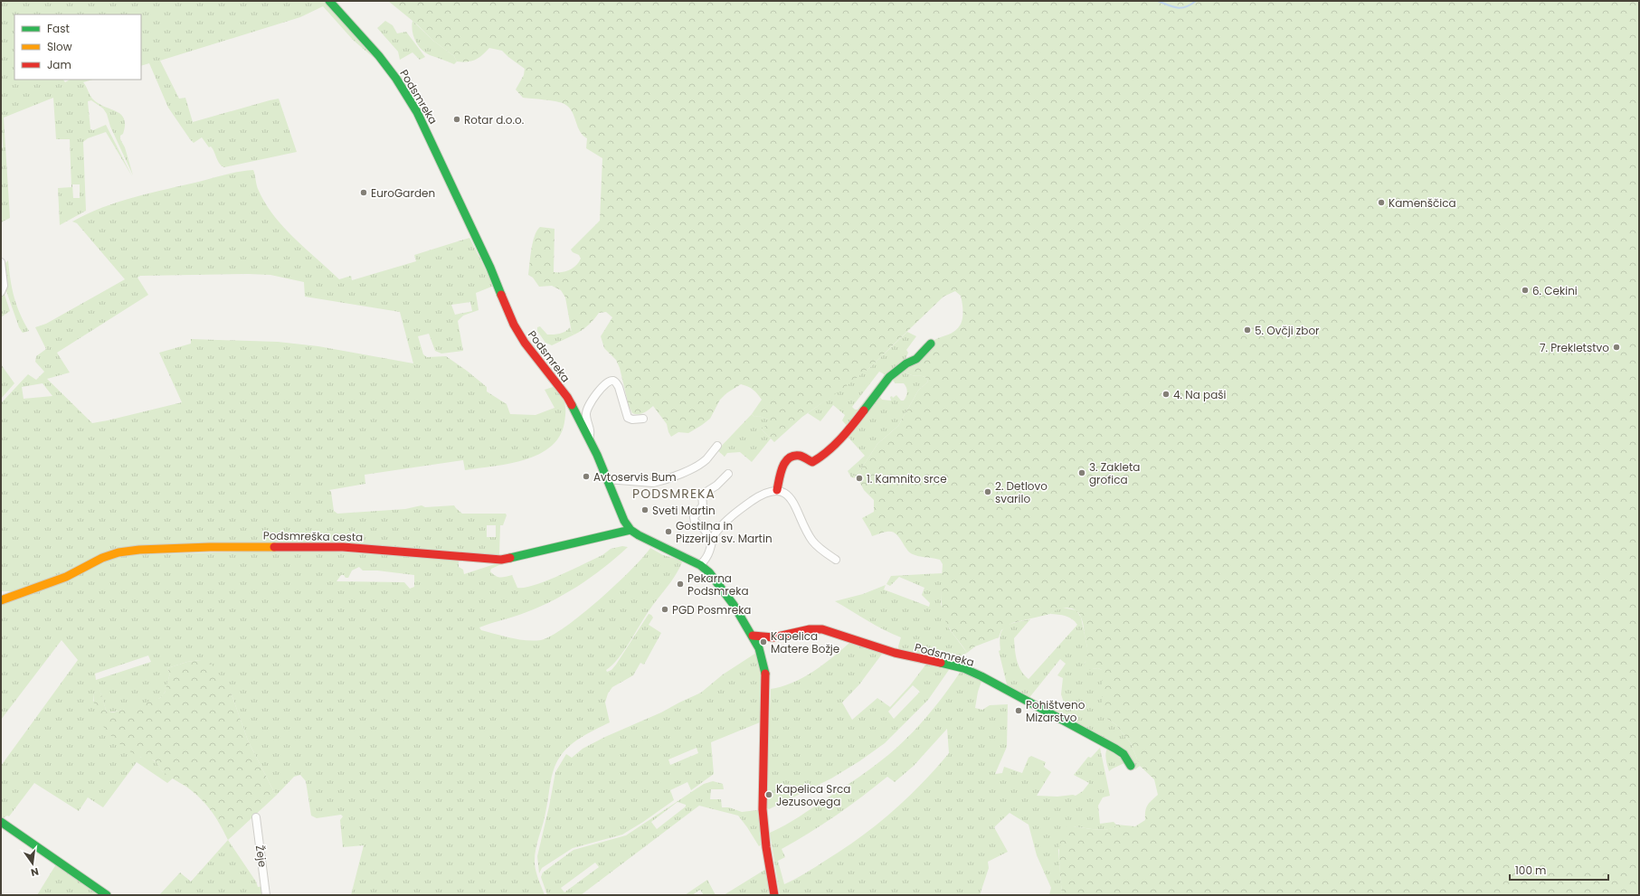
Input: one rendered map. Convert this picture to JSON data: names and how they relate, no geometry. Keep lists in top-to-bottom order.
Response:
{
  "streets": {
    "street": ["Podsmreka", "Podsmreška cesta", "Žeje"]
  },
  "crossings": [
    ["Podsmreka", "Podsmreška cesta"]
  ],
  "districts": ["PODSMREKA"],
  "places": [
    "Rotar d.o.o.",
    "EuroGarden",
    "Kamenščica",
    "6. Cekini",
    "5. Ovčji zbor",
    "7. Prekletstvo",
    "4. Na paši",
    "3. Zakleta grofica",
    "Avtoservis Bum",
    "1. Kamnito srce",
    "2. Detlovo svarilo",
    "Sveti Martin",
    "Gostilna in Pizzerija sv. Martin",
    "Pekarna Podsmreka",
    "PGD Posmreka",
    "Kapelica Matere Božje",
    "Pohištveno Mizarstvo",
    "Kapelica Srca Jezusovega"
  ],
  "legend": ["Fast", "Slow", "Jam"],
  "scale_bar": "100 m",
  "north": "bottom"
}
